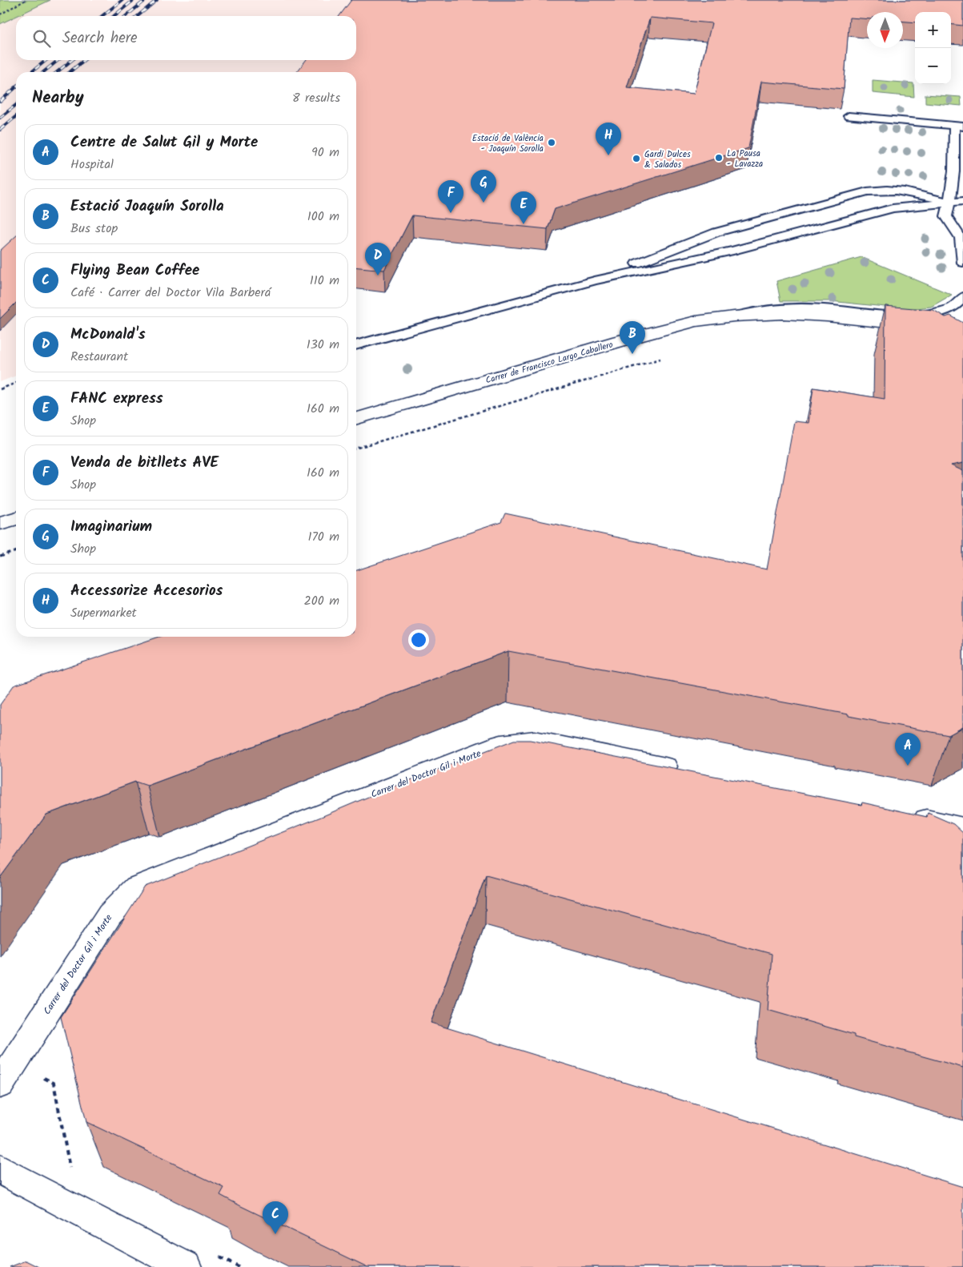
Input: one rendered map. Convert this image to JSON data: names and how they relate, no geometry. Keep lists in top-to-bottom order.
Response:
{
  "streets": {
    "street": ["Carrer de Francisco Largo Caballero", "Carrer del Doctor Gil i Morte"]
  },
  "places": ["Estació de València - Joaquín Sorolla", "La Pausa - Lavazza", "Gardi Dulces & Salados"],
  "north": "bottom",
  "page": {
    "map_buttons": ["+", "−"],
    "search": "Search here",
    "heading": ["Nearby", "8 results"],
    "pins": [
      "H",
      "G",
      "F",
      "E",
      "D",
      "B",
      "A",
      "C"
    ],
    "list": [
      {
        "mark": "A",
        "name": "Centre de Salut Gil y Morte",
        "note": "Hospital",
        "value": "90 m"
      },
      {
        "mark": "B",
        "name": "Estació Joaquín Sorolla",
        "note": "Bus stop",
        "value": "100 m"
      },
      {
        "mark": "C",
        "name": "Flying Bean Coffee",
        "note": "Café · Carrer del Doctor Vila Barberá",
        "value": "110 m"
      },
      {
        "mark": "D",
        "name": "McDonald's",
        "note": "Restaurant",
        "value": "130 m"
      },
      {
        "mark": "E",
        "name": "FANC express",
        "note": "Shop",
        "value": "160 m"
      },
      {
        "mark": "F",
        "name": "Venda de bitllets AVE",
        "note": "Shop",
        "value": "160 m"
      },
      {
        "mark": "G",
        "name": "Imaginarium",
        "note": "Shop",
        "value": "170 m"
      },
      {
        "mark": "H",
        "name": "Accessorize Accesorios",
        "note": "Supermarket",
        "value": "200 m"
      }
    ]
  }
}
